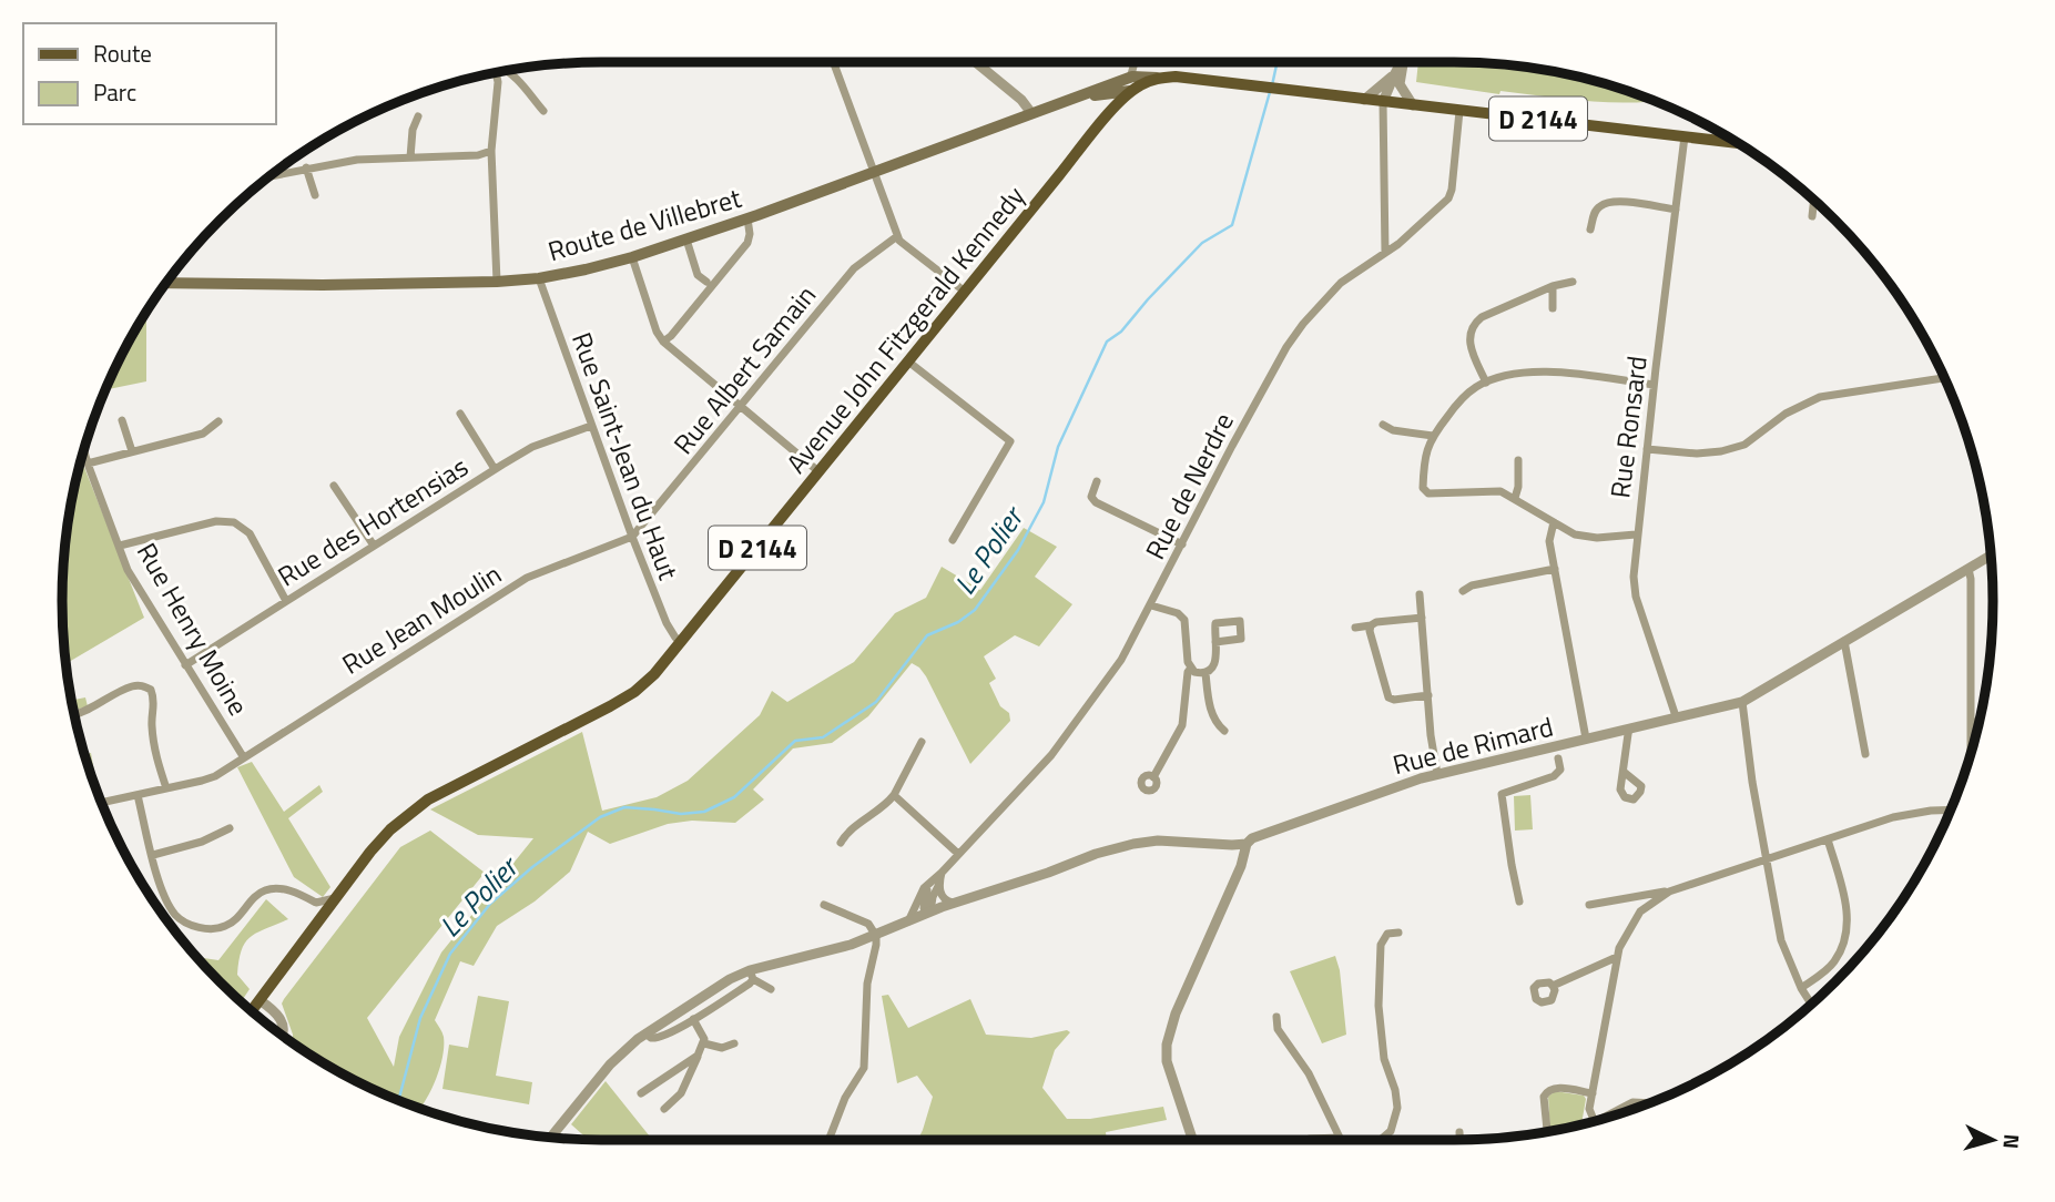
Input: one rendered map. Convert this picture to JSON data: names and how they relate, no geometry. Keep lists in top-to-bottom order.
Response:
{
  "streets": {
    "main road": ["D 2144", "Route de Villebret", "Avenue John Fitzgerald Kennedy"],
    "street": [
      "Rue Albert Samain",
      "Rue Ronsard",
      "Rue Saint-Jean du Haut",
      "Rue de Nerdre",
      "Rue des Hortensias",
      "Rue Jean Moulin",
      "Rue Henry Moine",
      "Rue de Rimard"
    ]
  },
  "crossings": [
    ["Route de Villebret", "Rue Saint-Jean du Haut"],
    ["Avenue John Fitzgerald Kennedy", "Rue Ronsard"],
    ["Avenue John Fitzgerald Kennedy", "Rue Saint-Jean du Haut"],
    ["Avenue John Fitzgerald Kennedy", "Rue de Nerdre"],
    ["Rue Albert Samain", "Rue Saint-Jean du Haut"],
    ["Rue Albert Samain", "Rue Jean Moulin"],
    ["Rue Ronsard", "Rue de Rimard"],
    ["Rue Saint-Jean du Haut", "Rue des Hortensias"],
    ["Rue Saint-Jean du Haut", "Rue Jean Moulin"],
    ["Rue de Nerdre", "Rue de Rimard"],
    ["Rue des Hortensias", "Rue Henry Moine"],
    ["Rue Jean Moulin", "Rue Henry Moine"]
  ],
  "water": ["Le Polier"],
  "legend": ["Route", "Parc"],
  "north": "right"
}
